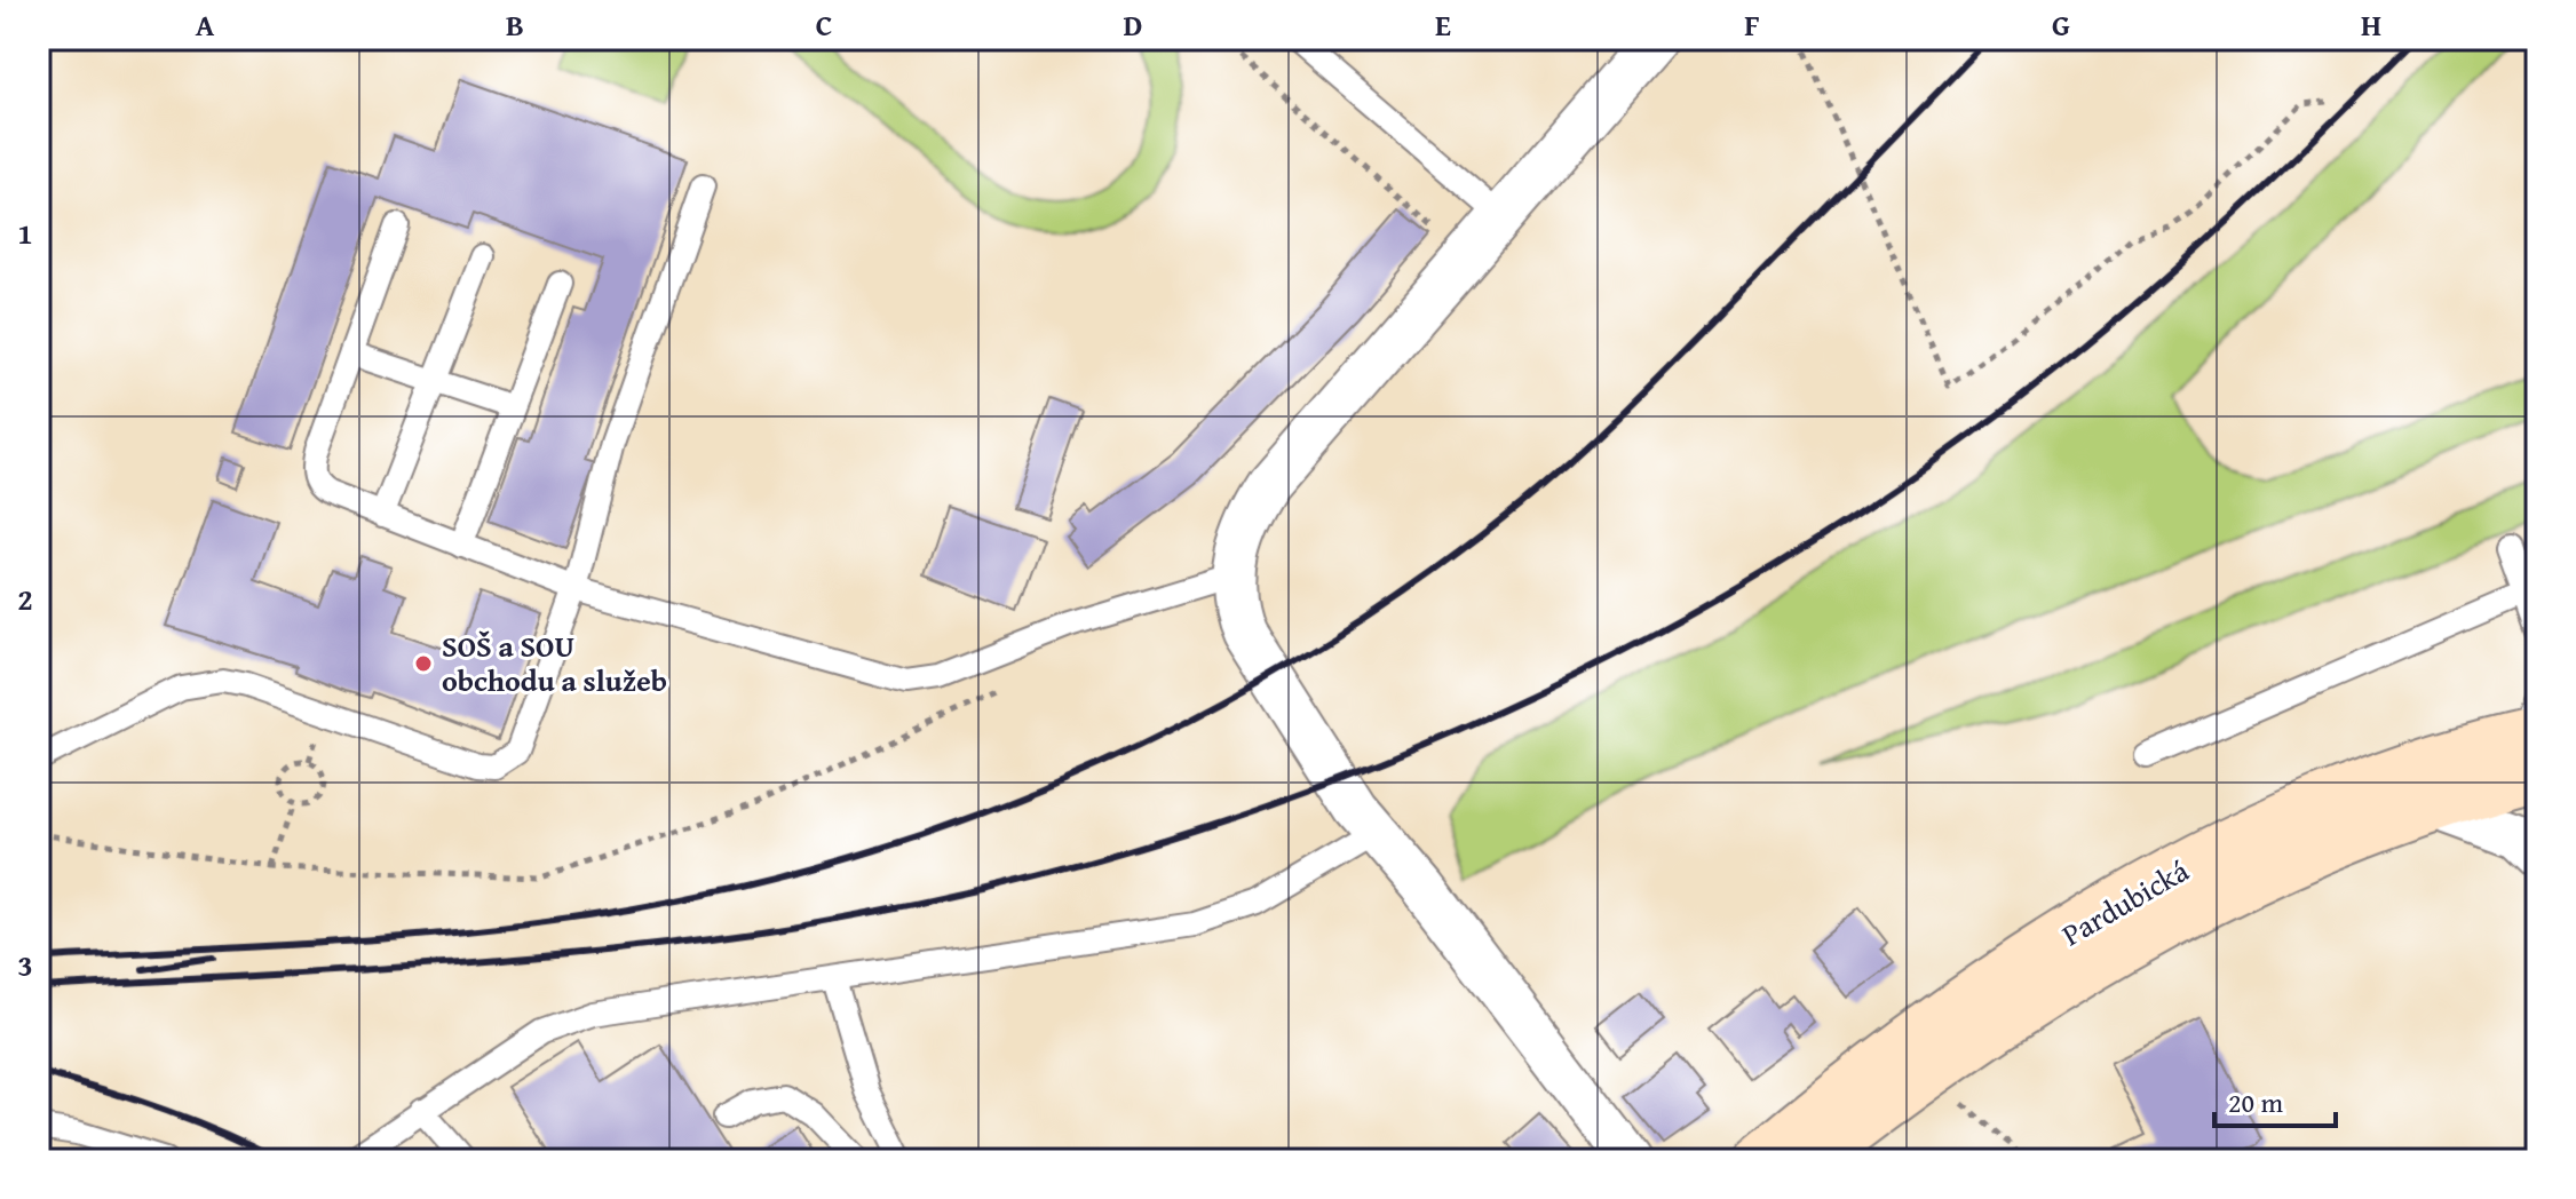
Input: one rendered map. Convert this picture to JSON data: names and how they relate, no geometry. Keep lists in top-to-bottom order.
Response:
{
  "streets": {
    "main road": ["Pardubická"]
  },
  "places": ["SOŠ a SOU obchodu a služeb"],
  "scale_bar": "20 m",
  "grid": {
    "columns": [
      "A",
      "B",
      "C",
      "D",
      "E",
      "F",
      "G",
      "H"
    ],
    "rows": ["1", "2", "3"]
  }
}
